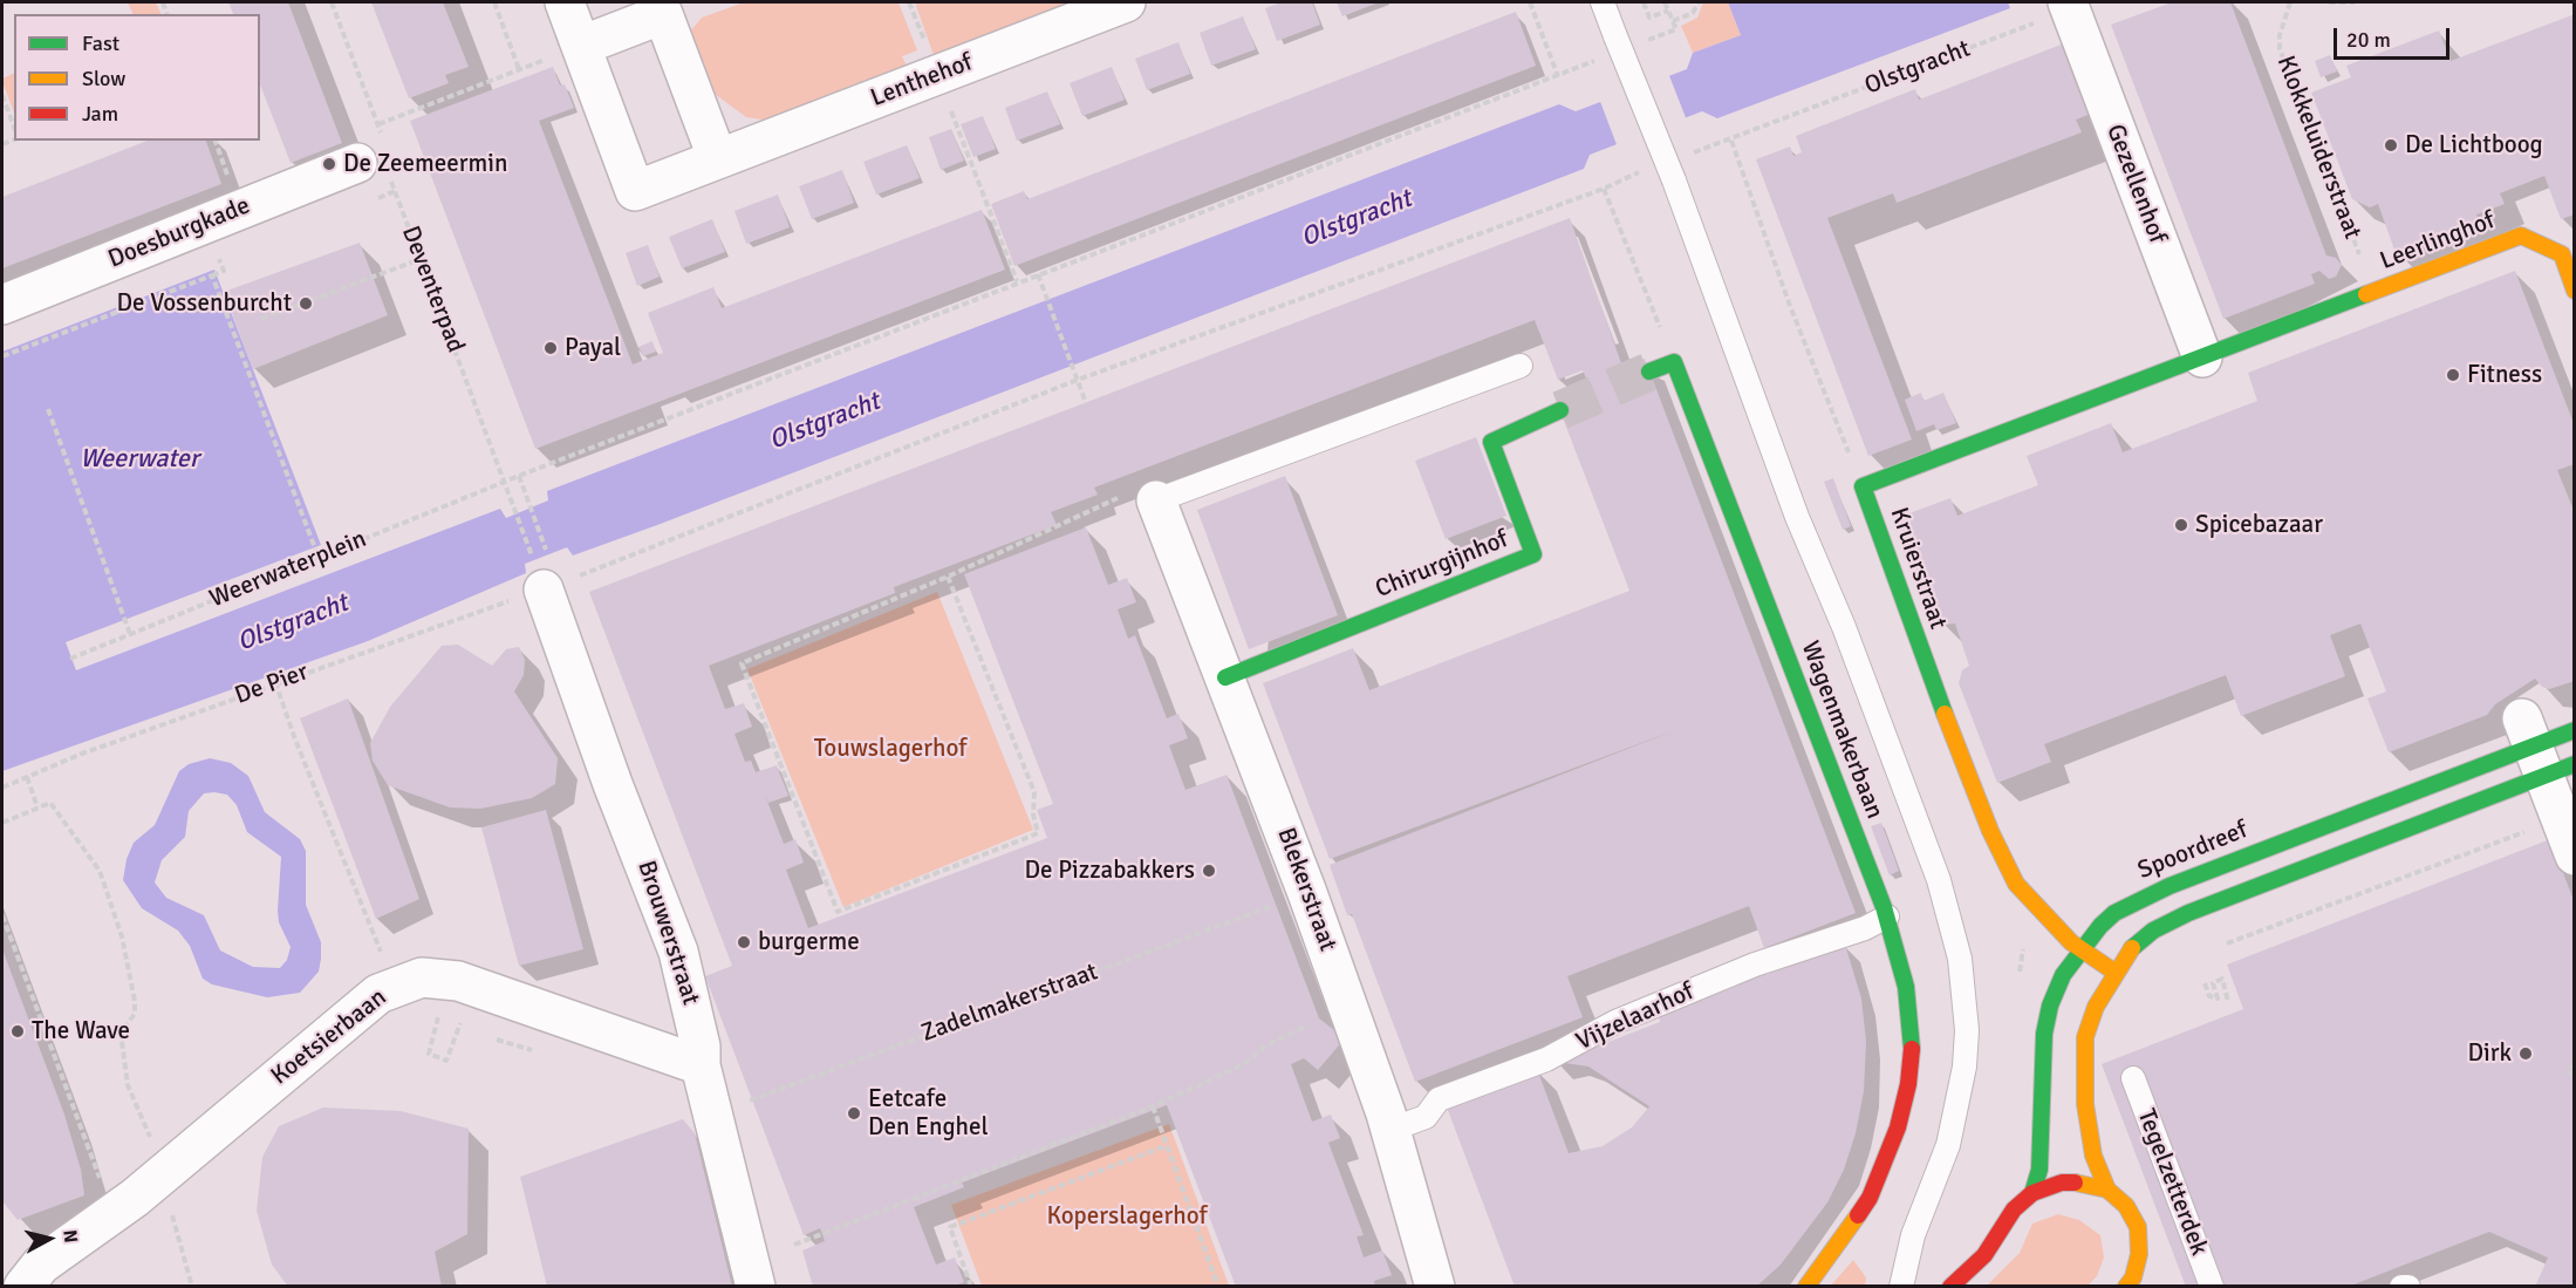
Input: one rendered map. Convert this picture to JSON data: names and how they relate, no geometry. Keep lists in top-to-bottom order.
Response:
{
  "streets": {
    "street": [
      "Lenthehof",
      "Gezellenhof",
      "Doesburgkade",
      "Leerlinghof",
      "Chirurgijnhof",
      "Kruierstraat",
      "Wagenmakerbaan",
      "Spoordreef",
      "Blekerstraat",
      "Brouwerstraat",
      "Koetsierbaan"
    ],
    "lane": ["Vijzelaarhof", "Tegelzetterdek"],
    "path": [
      "Olstgracht",
      "Klokkeluiderstraat",
      "Deventerpad",
      "Weerwaterplein",
      "De Pier",
      "Zadelmakerstraat"
    ]
  },
  "crossings": [
    ["Olstgracht", "Gezellenhof"],
    ["Olstgracht", "Kruierstraat"],
    ["Klokkeluiderstraat", "Leerlinghof"],
    ["Doesburgkade", "Deventerpad"],
    ["Deventerpad", "Weerwaterplein"],
    ["Deventerpad", "De Pier"],
    ["Deventerpad", "Brouwerstraat"],
    ["Chirurgijnhof", "Blekerstraat"],
    ["Kruierstraat", "Spoordreef"],
    ["De Pier", "Brouwerstraat"],
    ["Wagenmakerbaan", "Vijzelaarhof"],
    ["Blekerstraat", "Zadelmakerstraat"],
    ["Blekerstraat", "Vijzelaarhof"],
    ["Brouwerstraat", "Zadelmakerstraat"],
    ["Brouwerstraat", "Koetsierbaan"]
  ],
  "water": ["Olstgracht", "Weerwater"],
  "parks": ["Touwslagerhof", "Koperslagerhof"],
  "places": [
    "De Lichtboog",
    "De Zeemeermin",
    "De Vossenburcht",
    "Payal",
    "Fitness",
    "Spicebazaar",
    "De Pizzabakkers",
    "burgerme",
    "The Wave",
    "Dirk",
    "Eetcafe Den Enghel"
  ],
  "legend": ["Fast", "Slow", "Jam"],
  "scale_bar": "20 m",
  "north": "right"
}
